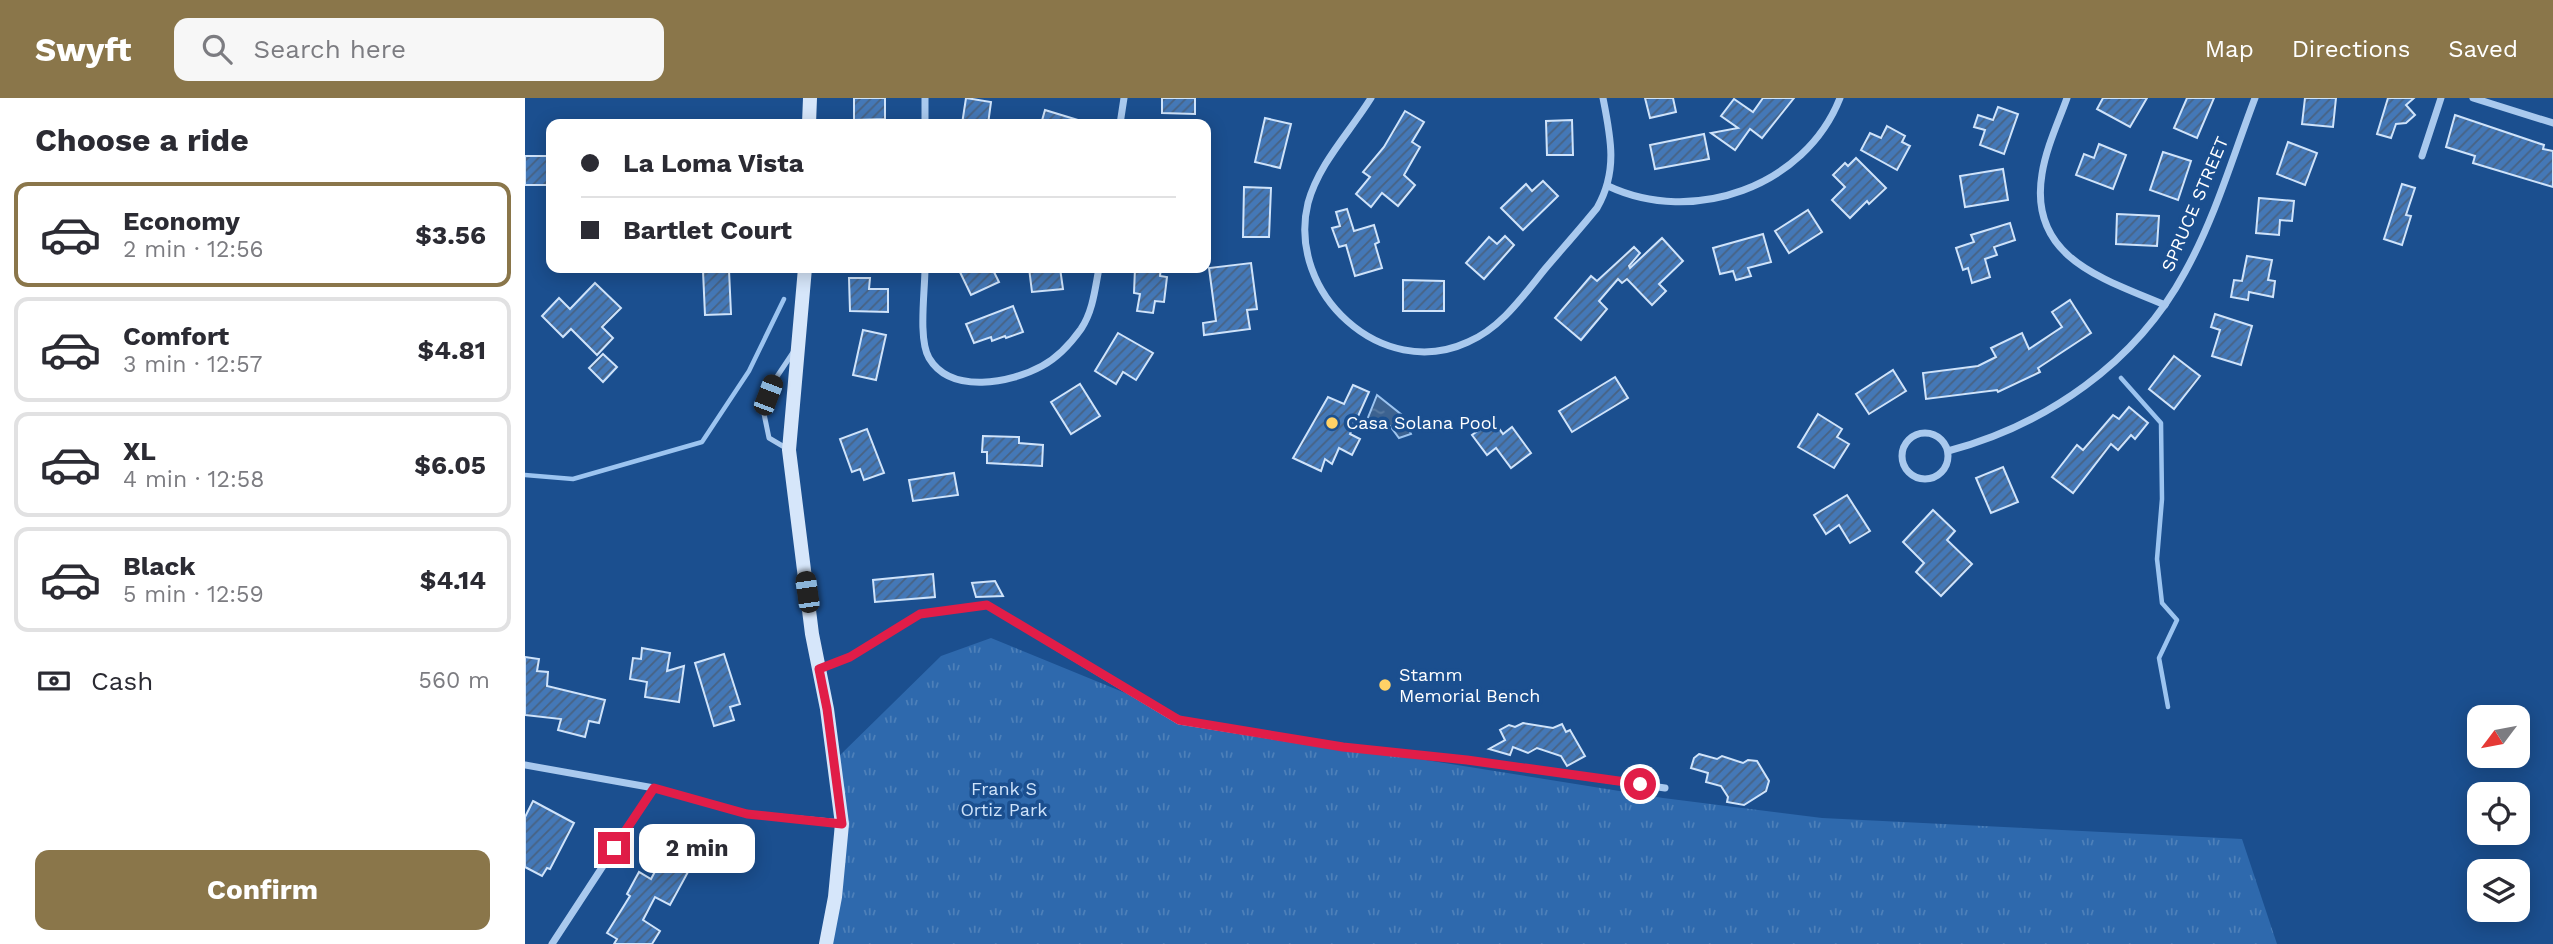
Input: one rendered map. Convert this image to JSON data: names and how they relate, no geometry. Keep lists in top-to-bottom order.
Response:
{
  "streets": {
    "street": ["SPRUCE STREET"]
  },
  "parks": ["Frank S Ortiz Park"],
  "places": ["Casa Solana Pool", "Stamm Memorial Bench"],
  "north": "bottom left",
  "page": {
    "header": "Swyft",
    "search": "Search here",
    "nav": ["Map", "Directions", "Saved"],
    "heading": "Choose a ride",
    "banner": ["La Loma Vista", "Bartlet Court"],
    "list": [
      {
        "name": "Economy",
        "note": "2 min · 12:56",
        "value": "$3.56"
      },
      {
        "name": "Comfort",
        "note": "3 min · 12:57",
        "value": "$4.81"
      },
      {
        "name": "XL",
        "note": "4 min · 12:58",
        "value": "$6.05"
      },
      {
        "name": "Black",
        "note": "5 min · 12:59",
        "value": "$4.14"
      }
    ],
    "pay": ["Cash", "560 m"],
    "bubble": "2 min",
    "buttons": "Confirm"
  }
}
